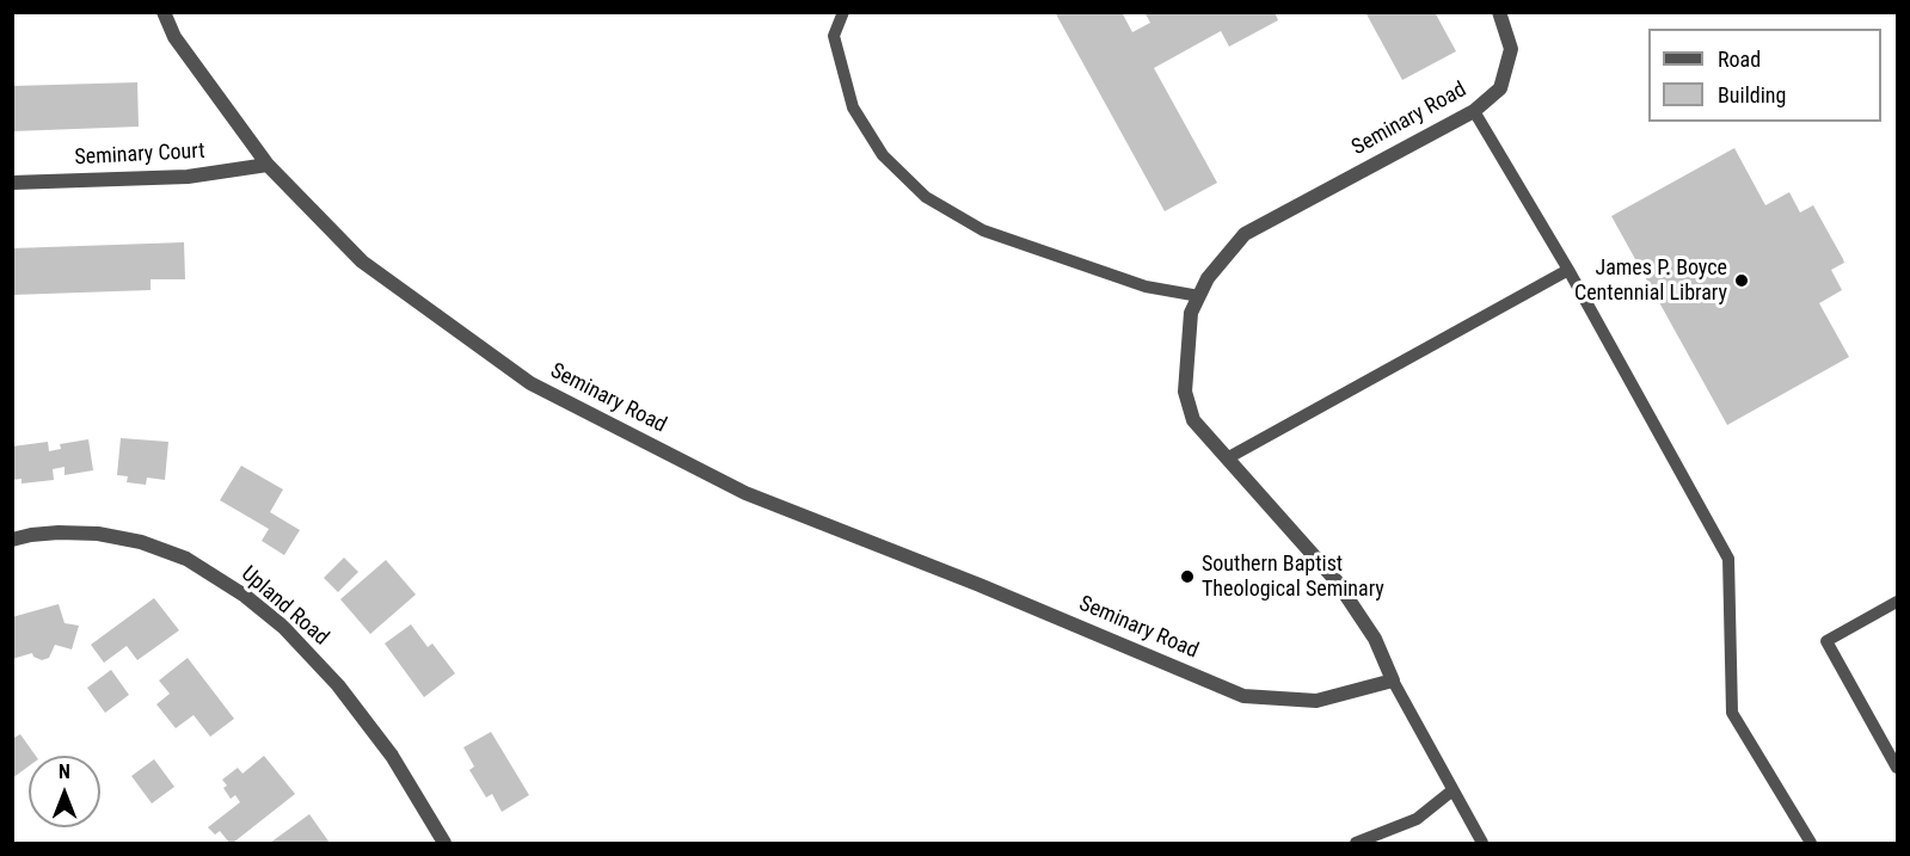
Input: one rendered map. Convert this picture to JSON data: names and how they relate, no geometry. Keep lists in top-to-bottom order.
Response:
{
  "streets": {
    "street": ["Seminary Road", "Seminary Court", "Upland Road"]
  },
  "crossings": [
    ["Seminary Road", "Seminary Court"]
  ],
  "places": ["James P. Boyce Centennial Library", "Southern Baptist Theological Seminary"],
  "legend": ["Road", "Building"],
  "north": "top"
}
